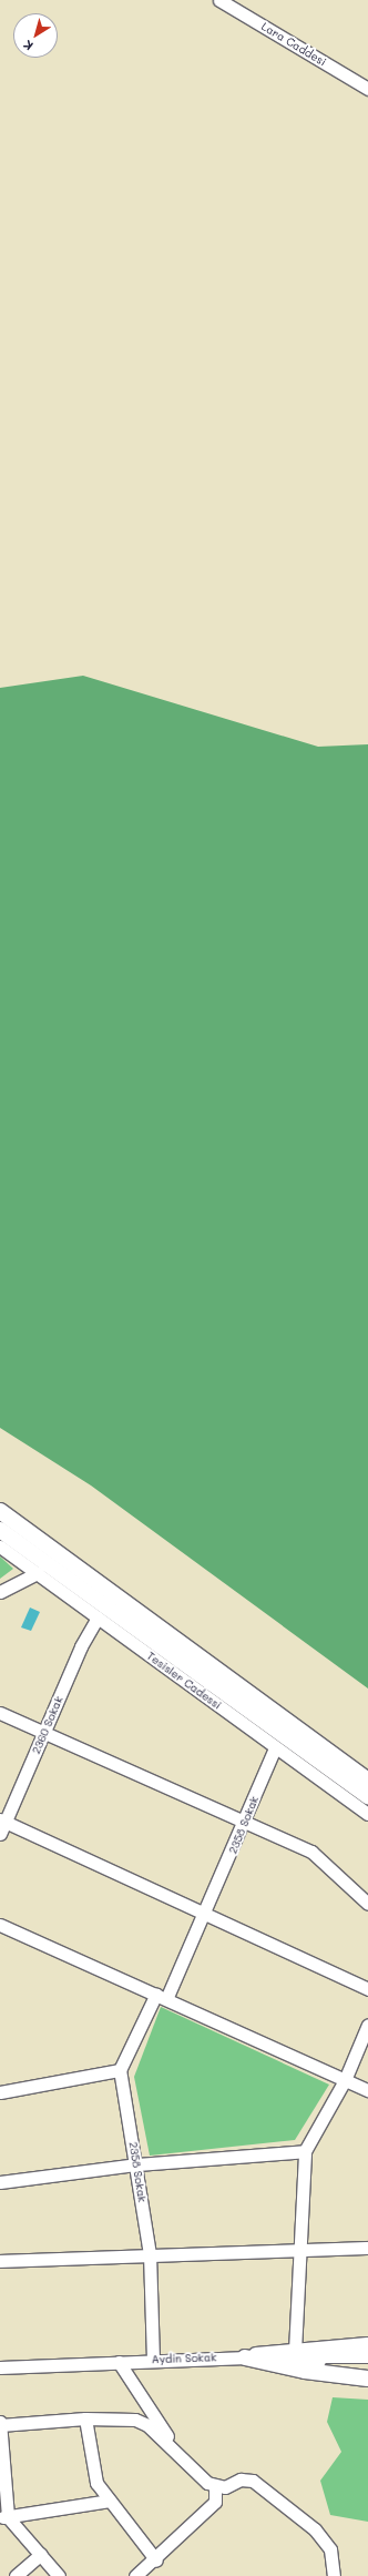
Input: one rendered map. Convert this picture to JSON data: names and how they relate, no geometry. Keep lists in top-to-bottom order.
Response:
{
  "streets": {
    "street": [
      "Lara Caddesi",
      "Tesisler Cadessi",
      "2360 Sokak",
      "2358 Sokak",
      "Aydin Sokak"
    ]
  },
  "crossings": [
    ["Tesisler Cadessi", "2360 Sokak"],
    ["Tesisler Cadessi", "2358 Sokak"],
    ["2358 Sokak", "Aydin Sokak"]
  ],
  "north": "bottom left"
}
